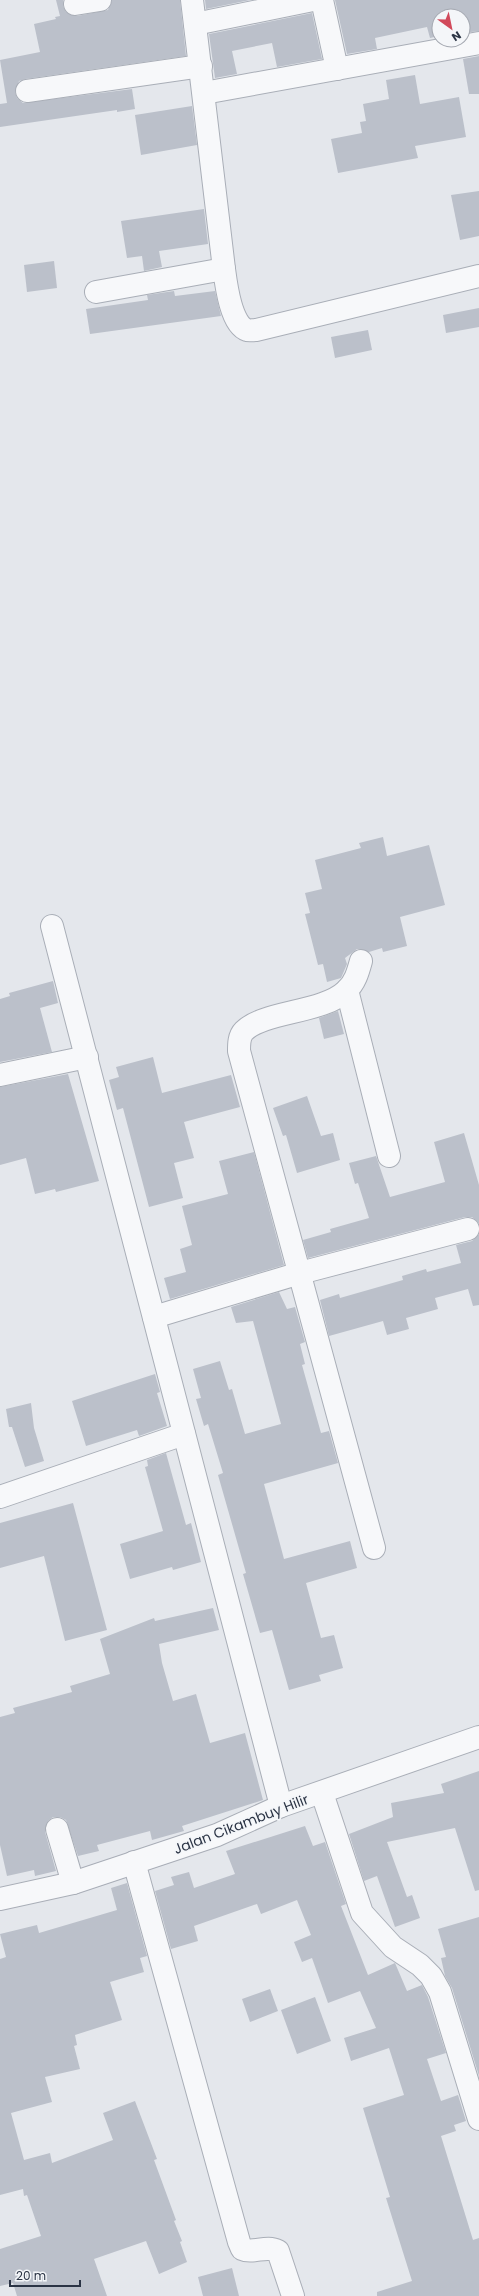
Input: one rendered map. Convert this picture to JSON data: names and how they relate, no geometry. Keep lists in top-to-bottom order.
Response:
{
  "streets": {
    "street": ["Jalan Cikambuy Hilir"]
  },
  "scale_bar": "20 m",
  "north": "bottom right"
}
